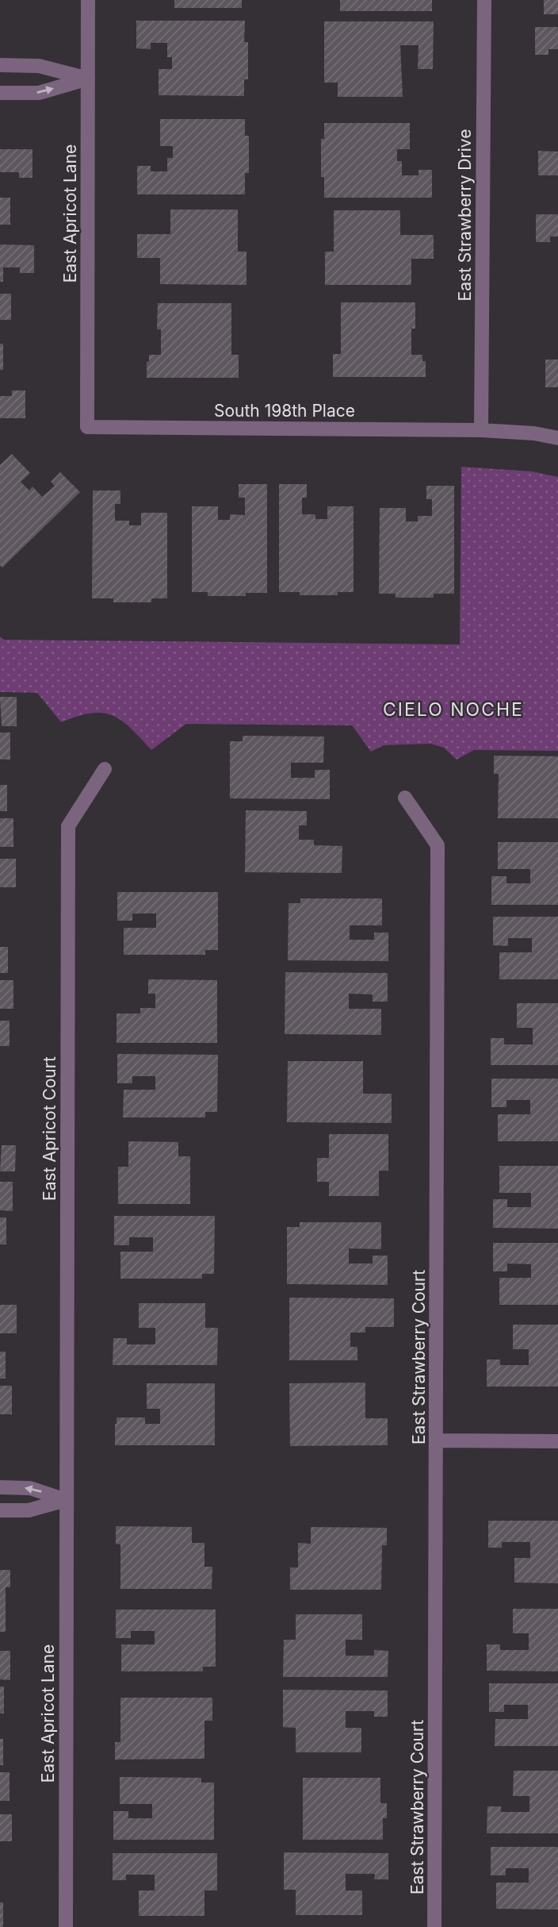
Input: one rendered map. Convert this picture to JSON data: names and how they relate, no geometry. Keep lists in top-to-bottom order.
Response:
{
  "streets": {
    "street": [
      "East Apricot Lane",
      "East Strawberry Drive",
      "South 198th Place",
      "East Apricot Court",
      "East Strawberry Court"
    ]
  },
  "crossings": [
    ["East Apricot Lane", "South 198th Place"],
    ["East Apricot Lane", "East Apricot Court"],
    ["East Strawberry Drive", "South 198th Place"]
  ],
  "districts": ["CIELO NOCHE"]
}
